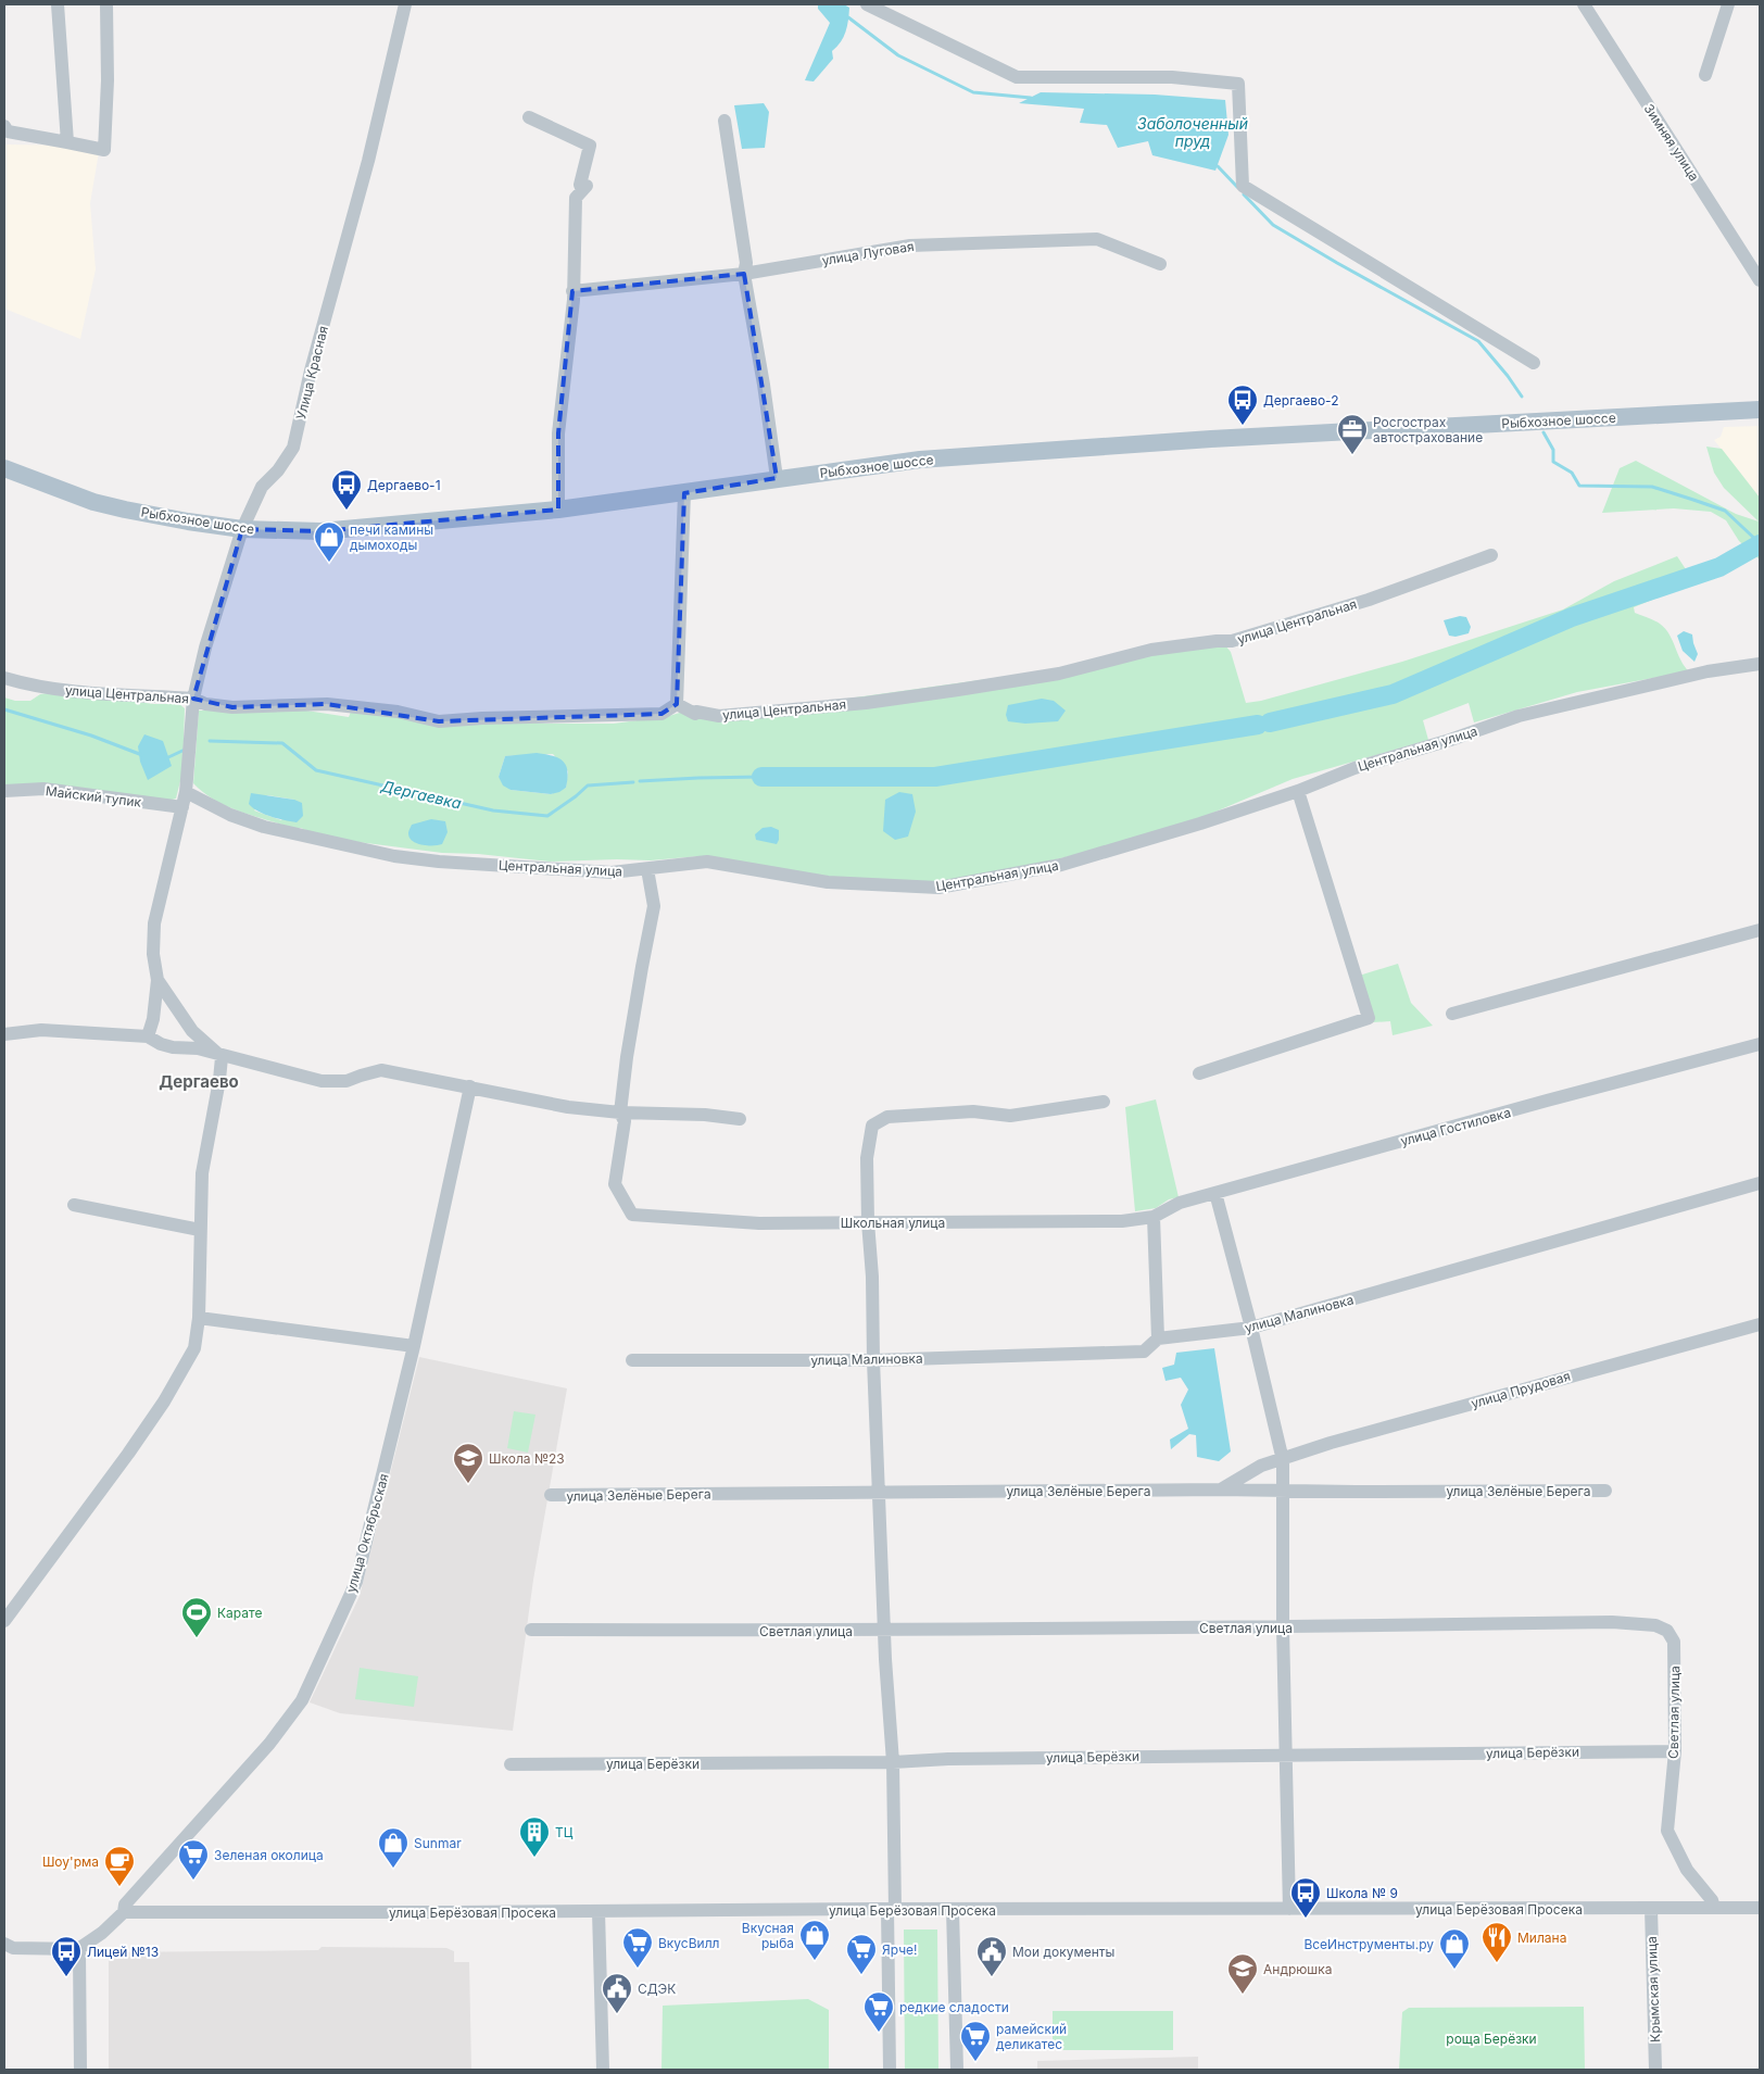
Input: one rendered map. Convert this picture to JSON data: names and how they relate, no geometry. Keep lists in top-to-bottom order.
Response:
{
  "streets": {
    "main road": ["Рыбхозное шоссе"],
    "street": [
      "Зимняя улица",
      "улица Луговая",
      "Улица Красная",
      "улица Центральная",
      "Центральная улица",
      "Майский тупик",
      "улица Гостиловка",
      "Школьная улица",
      "улица Малиновка",
      "улица Прудовая",
      "улица Зелёные Берега",
      "улица Октябрьская",
      "Светлая улица",
      "улица Берёзки",
      "улица Берёзовая Просека",
      "Крымская улица"
    ]
  },
  "crossings": [
    ["Улица Красная", "Рыбхозное шоссе"],
    ["Улица Красная", "улица Центральная"],
    ["Улица Красная", "Центральная улица"],
    ["Улица Красная", "Майский тупик"],
    ["улица Гостиловка", "Школьная улица"],
    ["улица Прудовая", "улица Зелёные Берега"],
    ["улица Октябрьская", "улица Берёзовая Просека"],
    ["Светлая улица", "улица Берёзки"],
    ["Светлая улица", "улица Берёзовая Просека"],
    ["улица Берёзовая Просека", "Крымская улица"]
  ],
  "districts": ["Дергаево"],
  "water": ["Заболоченный пруд", "Дергаевка"],
  "parks": ["роща Берёзки"],
  "places": {
    "bus stop": [
      "Дергаево-2",
      "Дергаево-1",
      "Школа № 9",
      "Лицей №13"
    ],
    "office": ["Росгострах автострахование"],
    "shop": [
      "печи камины дымоходы",
      "Sunmar",
      "Вкусная рыба",
      "ВсеИнструменты.ру"
    ],
    "school or university": ["Школа №23", "Андрюшка"],
    "sports": ["Карате"],
    "building": ["ТЦ"],
    "supermarket": [
      "Зеленая околица",
      "ВкусВилл",
      "Ярче!",
      "редкие сладости",
      "рамейский деликатес"
    ],
    "cafe": ["Шоу'рма"],
    "restaurant": ["Милана"],
    "public building": ["Мои документы", "СДЭК"]
  }
}
